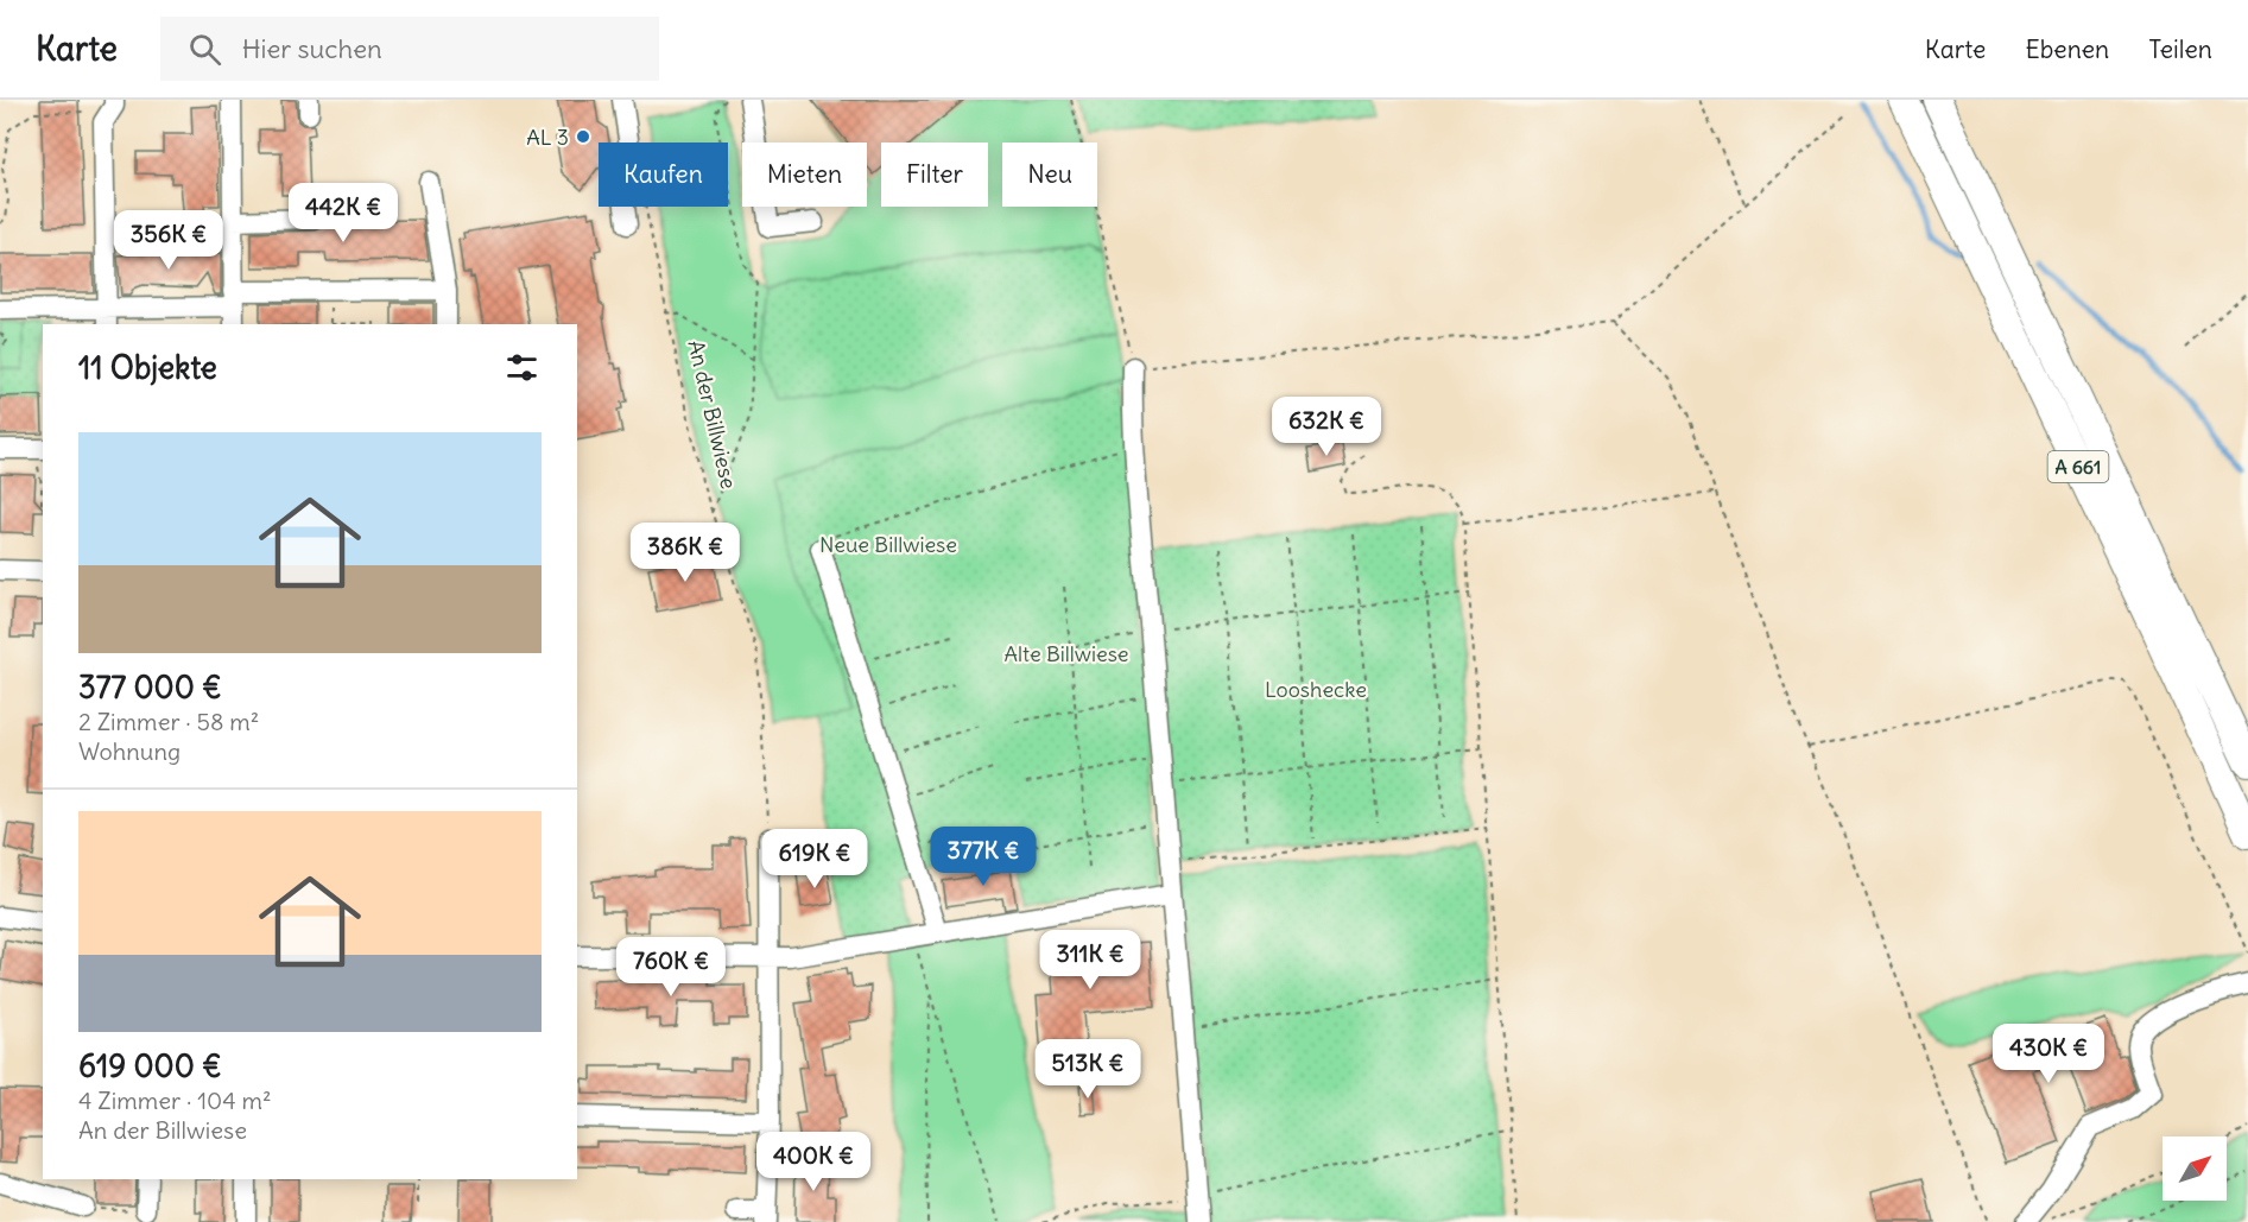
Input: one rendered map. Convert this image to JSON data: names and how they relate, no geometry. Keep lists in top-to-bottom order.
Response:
{
  "streets": {
    "highway": ["A 661"],
    "path": ["An der Billwiese"]
  },
  "parks": ["Neue Billwiese", "Alte Billwiese", "Looshecke"],
  "places": ["AL 3"],
  "north": "top right",
  "page": {
    "header": "Karte",
    "search": "Hier suchen",
    "nav": ["Karte", "Ebenen", "Teilen"],
    "chip": [
      "Kaufen",
      "Mieten",
      "Filter",
      "Neu"
    ],
    "price": [
      "442K €",
      "356K €",
      "632K €",
      "386K €",
      "377K €",
      "619K €",
      "311K €",
      "760K €",
      "430K €",
      "513K €",
      "400K €"
    ],
    "heading": "11 Objekte",
    "list": [
      {
        "name": "377 000 €",
        "note": "2 Zimmer · 58 m² · Wohnung"
      },
      {
        "name": "619 000 €",
        "note": "4 Zimmer · 104 m² · An der Billwiese"
      }
    ]
  }
}
